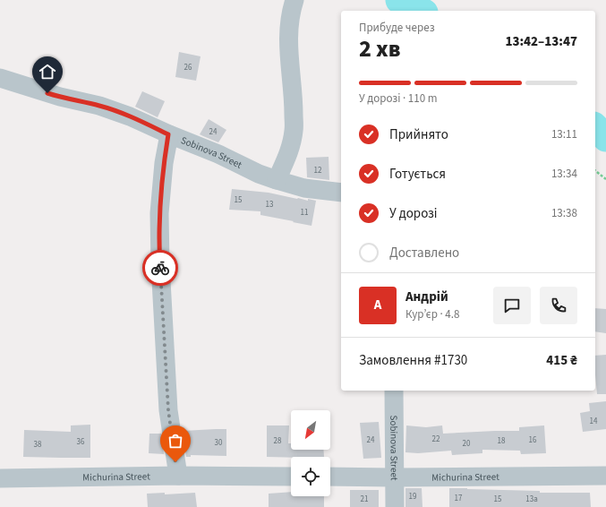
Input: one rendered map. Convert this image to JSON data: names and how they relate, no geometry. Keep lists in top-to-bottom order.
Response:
{
  "streets": {
    "street": ["Sobinova Street", "Michurina Street"]
  },
  "crossings": [
    ["Sobinova Street", "Michurina Street"]
  ],
  "house_numbers": [
    "26",
    "24",
    "12",
    "15",
    "13",
    "11",
    "14",
    "22",
    "24",
    "16",
    "28",
    "18",
    "36",
    "30",
    "20",
    "38",
    "19",
    "17",
    "21",
    "15",
    "13а"
  ],
  "north": "bottom left",
  "page": {
    "heading": ["2 хв", "Прибуде через", "13:42–13:47"],
    "panel": [
      "Андрій",
      "Кур’єр · 4.8",
      "Замовлення #1730",
      "415 ₴"
    ],
    "bar": "У дорозі · 110 m",
    "list": [
      ["Прийнято", "13:11"],
      ["Готується", "13:34"],
      ["У дорозі", "13:38"],
      "Доставлено"
    ],
    "round": "А"
  }
}
